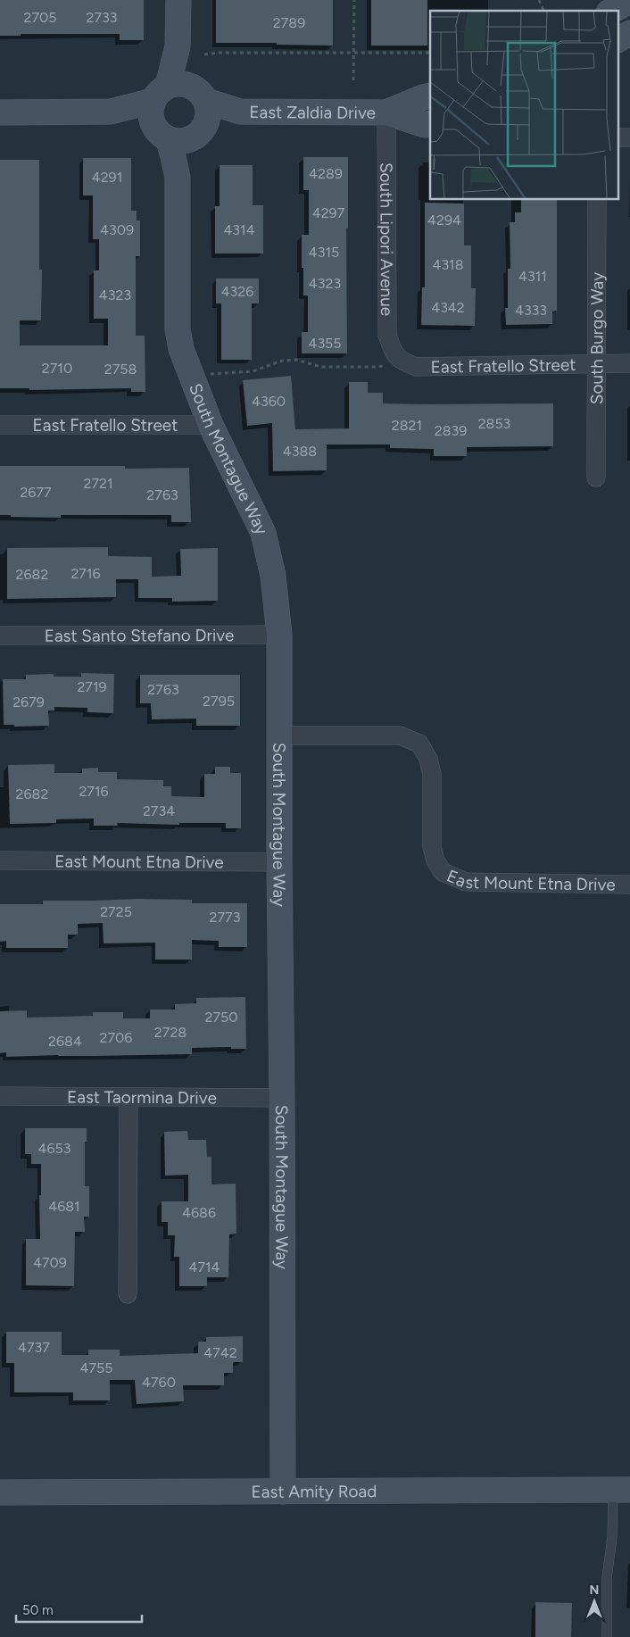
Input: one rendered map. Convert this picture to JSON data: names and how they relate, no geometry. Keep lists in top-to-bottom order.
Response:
{
  "streets": {
    "street": [
      "East Zaldia Drive",
      "South Lipori Avenue",
      "South Burgo Way",
      "East Fratello Street",
      "South Montague Way",
      "East Santo Stefano Drive",
      "East Mount Etna Drive",
      "East Taormina Drive",
      "East Amity Road"
    ]
  },
  "crossings": [
    ["East Zaldia Drive", "South Lipori Avenue"],
    ["East Zaldia Drive", "South Montague Way"],
    ["South Lipori Avenue", "East Fratello Street"],
    ["South Burgo Way", "East Fratello Street"],
    ["East Fratello Street", "South Montague Way"],
    ["South Montague Way", "East Santo Stefano Drive"],
    ["South Montague Way", "East Mount Etna Drive"],
    ["South Montague Way", "East Taormina Drive"],
    ["South Montague Way", "East Amity Road"]
  ],
  "house_numbers": [
    "2705",
    "2733",
    "2789",
    "4289",
    "4291",
    "4297",
    "4294",
    "4309",
    "4314",
    "4315",
    "4318",
    "4311",
    "4323",
    "4326",
    "4323",
    "4342",
    "4333",
    "4355",
    "2710",
    "2758",
    "4360",
    "2853",
    "2821",
    "2839",
    "4388",
    "2721",
    "2677",
    "2763",
    "2716",
    "2682",
    "2719",
    "2763",
    "2795",
    "2679",
    "2716",
    "2682",
    "2734",
    "2725",
    "2773",
    "2750",
    "2728",
    "2706",
    "2684",
    "4653",
    "4681",
    "4686",
    "4709",
    "4714",
    "4737",
    "4742",
    "4755",
    "4760"
  ],
  "scale_bar": "50 m",
  "north": "top"
}
